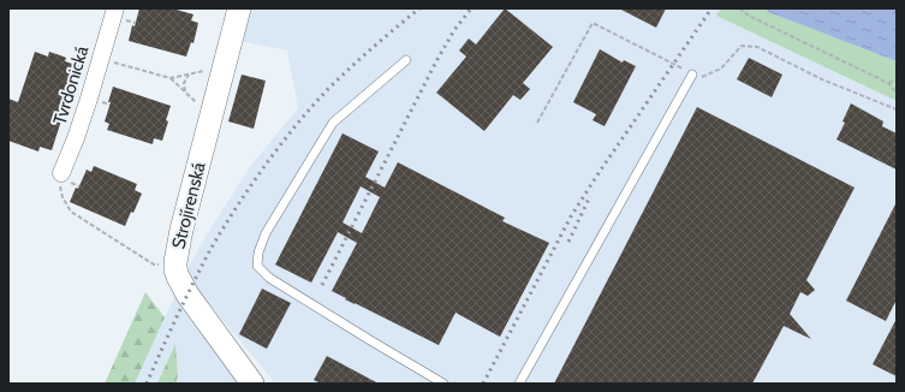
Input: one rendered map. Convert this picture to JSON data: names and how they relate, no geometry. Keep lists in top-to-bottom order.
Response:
{
  "streets": {
    "street": ["Tvrdonická", "Strojírenská"]
  }
}
